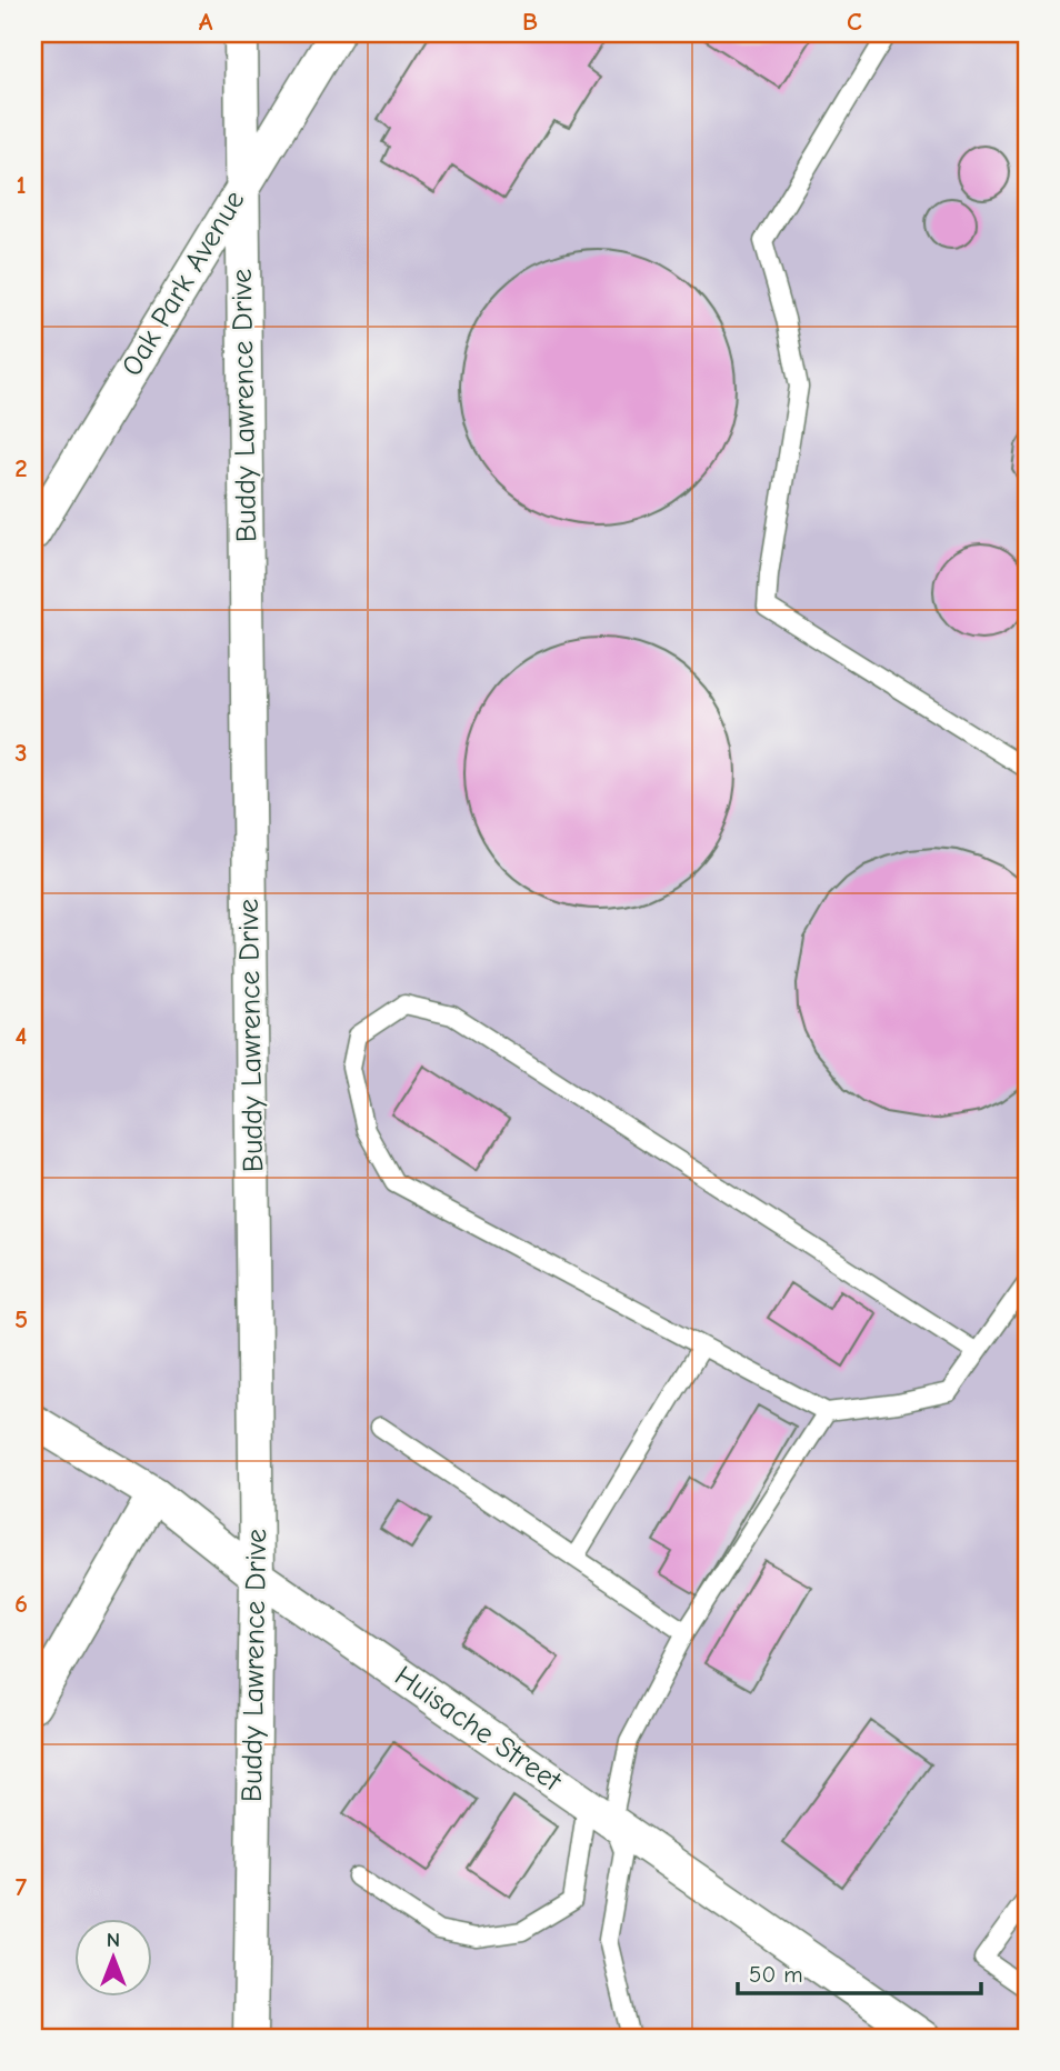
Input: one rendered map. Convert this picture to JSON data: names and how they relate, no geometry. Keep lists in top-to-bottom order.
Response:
{
  "streets": {
    "street": ["Oak Park Avenue", "Buddy Lawrence Drive", "Huisache Street"]
  },
  "crossings": [
    ["Oak Park Avenue", "Buddy Lawrence Drive"],
    ["Buddy Lawrence Drive", "Huisache Street"]
  ],
  "scale_bar": "50 m",
  "north": "top",
  "grid": {
    "columns": ["A", "B", "C"],
    "rows": [
      "1",
      "2",
      "3",
      "4",
      "5",
      "6",
      "7"
    ]
  }
}
